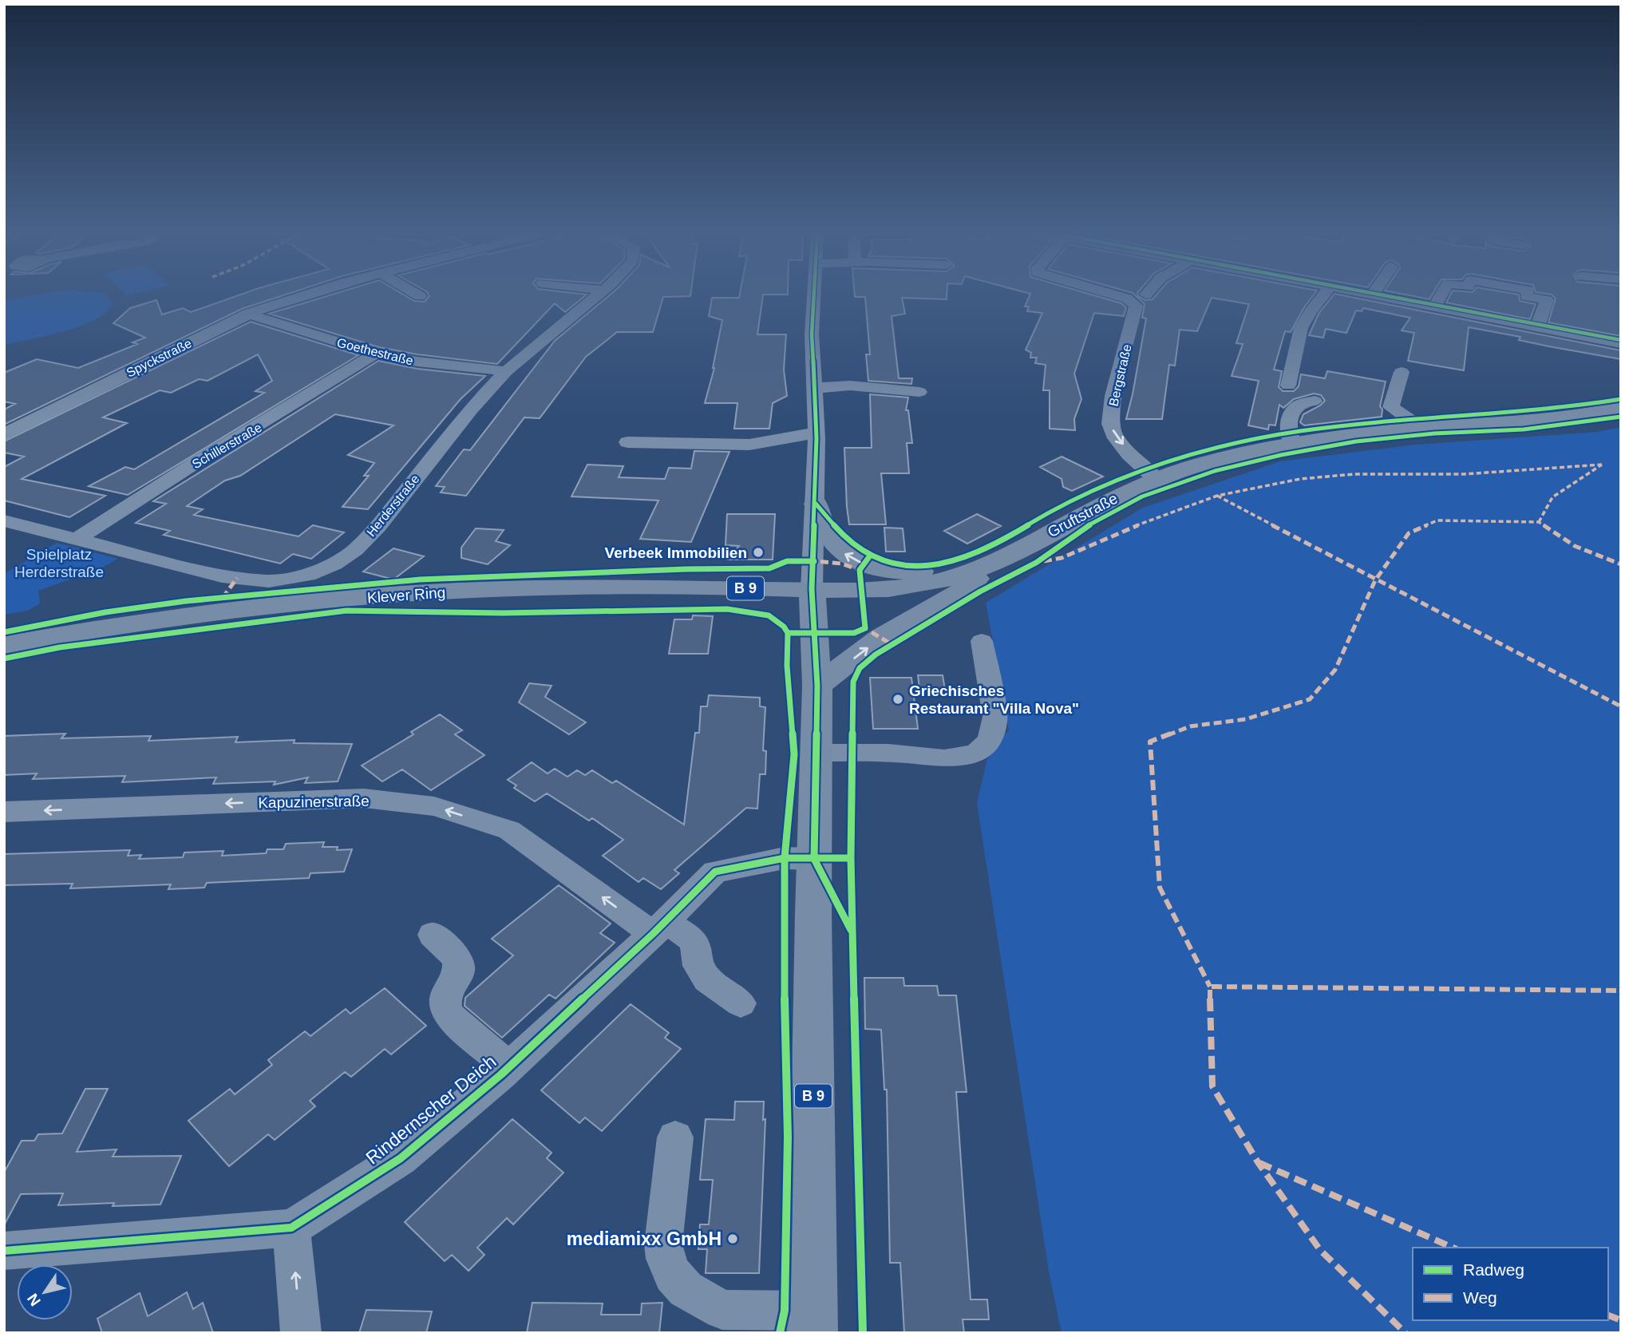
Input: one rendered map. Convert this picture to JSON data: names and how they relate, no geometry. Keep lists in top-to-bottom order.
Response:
{
  "streets": {
    "main road": ["Gruftstraße", "B 9", "Klever Ring"],
    "street": [
      "Goethestraße",
      "Spyckstraße",
      "Bergstraße",
      "Schillerstraße",
      "Herderstraße",
      "Kapuzinerstraße",
      "Rindernscher Deich"
    ]
  },
  "crossings": [
    ["Goethestraße", "Spyckstraße"],
    ["Goethestraße", "Schillerstraße"],
    ["Goethestraße", "Herderstraße"],
    ["Bergstraße", "Gruftstraße"],
    ["Schillerstraße", "Herderstraße"],
    ["Gruftstraße", "B 9"],
    ["Gruftstraße", "Klever Ring"],
    ["B 9", "Klever Ring"],
    ["B 9", "Rindernscher Deich"],
    ["Kapuzinerstraße", "Rindernscher Deich"]
  ],
  "one_way": ["Bergstraße", "Kapuzinerstraße"],
  "parks": ["Spielplatz Herderstraße"],
  "places": ["Verbeek Immobilien", "Griechisches Restaurant \"Villa Nova\"", "mediamixx GmbH"],
  "legend": ["Radweg", "Weg"],
  "north": "bottom left"
}
